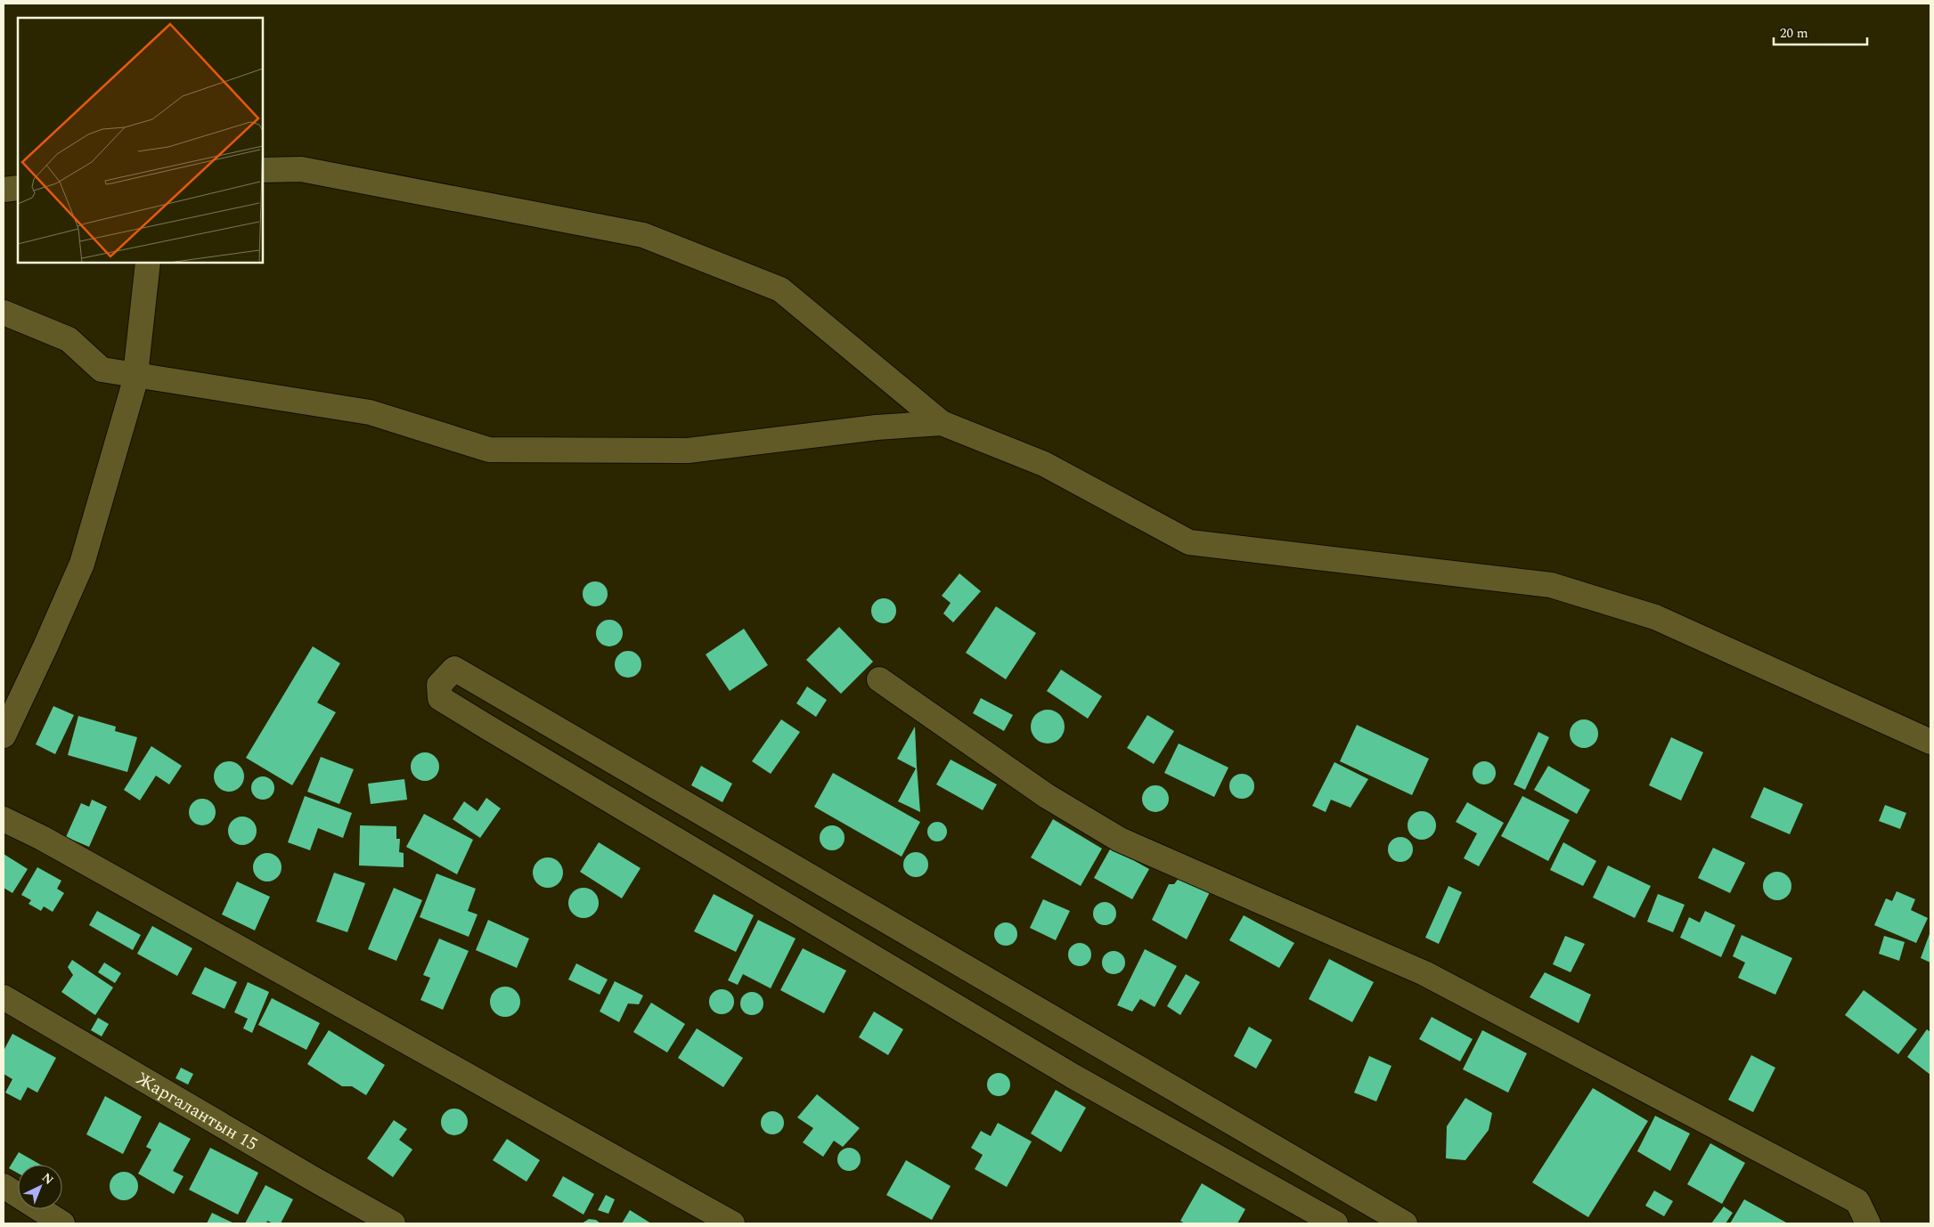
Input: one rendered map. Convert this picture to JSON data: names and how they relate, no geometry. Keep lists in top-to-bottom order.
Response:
{
  "streets": {
    "street": ["Жаргалантын 15"]
  },
  "scale_bar": "20 m",
  "north": "top right"
}
